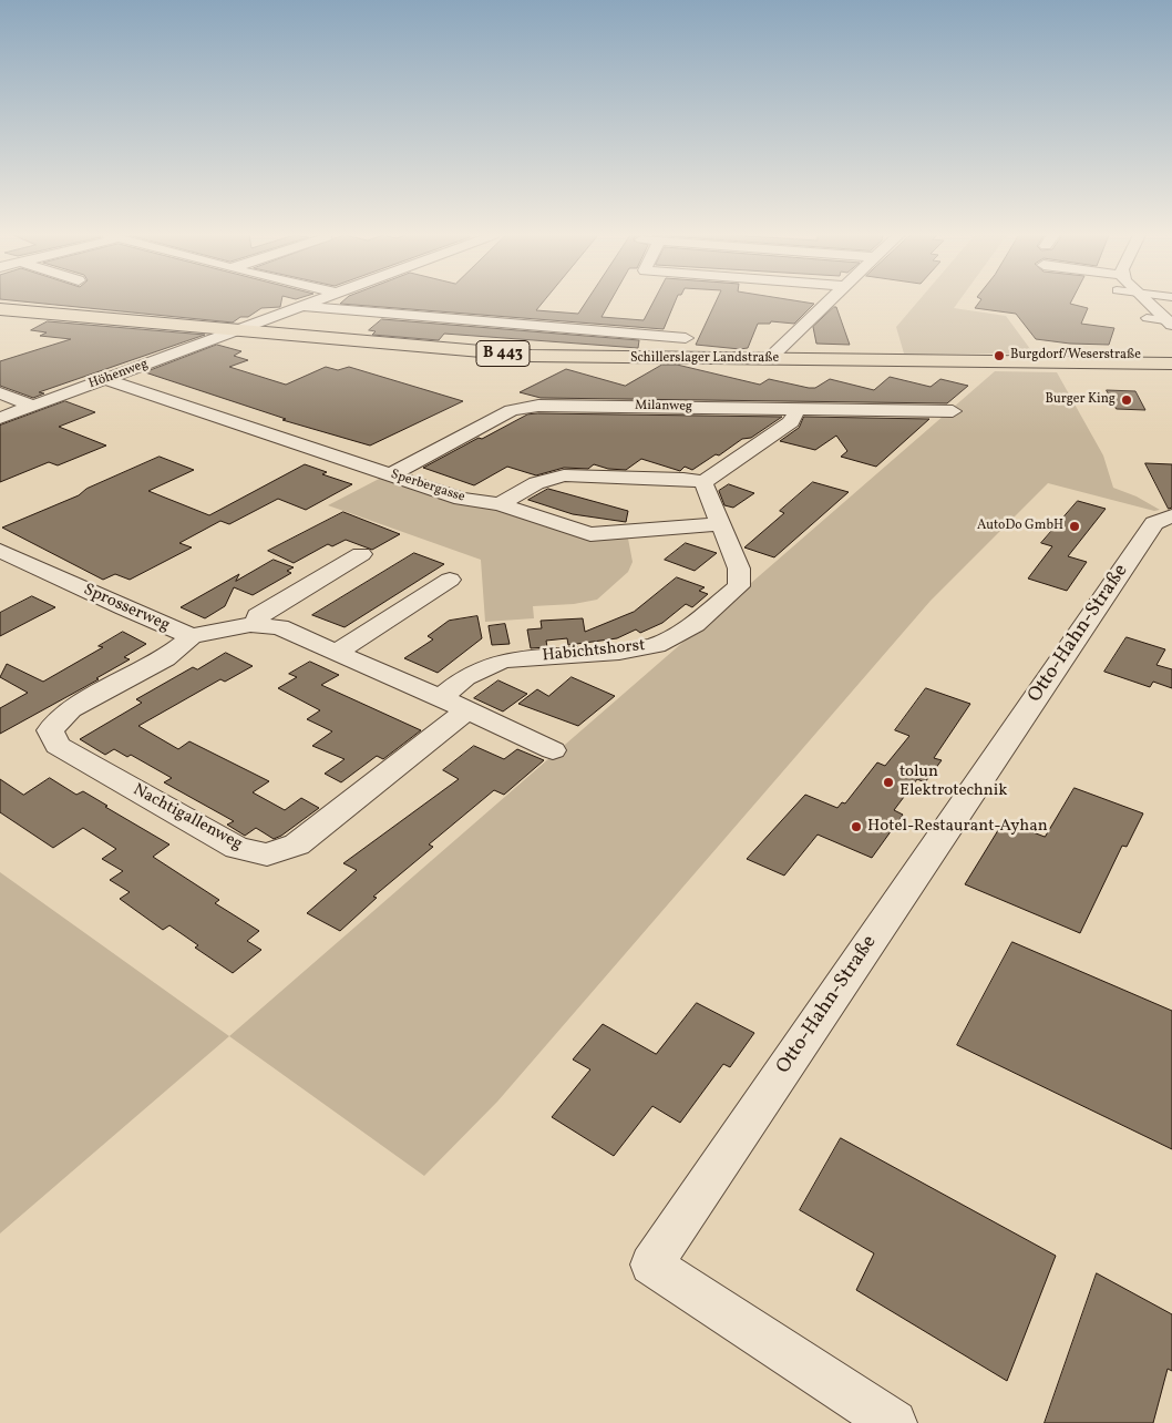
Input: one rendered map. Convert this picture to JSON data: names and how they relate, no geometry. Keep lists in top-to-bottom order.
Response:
{
  "streets": {
    "main road": ["B 443", "Schillerslager Landstraße"],
    "street": [
      "Höhenweg",
      "Milanweg",
      "Sperbergasse",
      "Sprosserweg",
      "Otto-Hahn-Straße",
      "Habichtshorst",
      "Nachtigallenweg"
    ]
  },
  "crossings": [
    ["B 443", "Schillerslager Landstraße"],
    ["B 443", "Höhenweg"],
    ["Schillerslager Landstraße", "Höhenweg"],
    ["Höhenweg", "Sperbergasse"],
    ["Milanweg", "Sperbergasse"],
    ["Sprosserweg", "Habichtshorst"],
    ["Sprosserweg", "Nachtigallenweg"]
  ],
  "places": [
    "Burgdorf/Weserstraße",
    "Burger King",
    "AutoDo GmbH",
    "tolun Elektrotechnik",
    "Hotel-Restaurant-Ayhan"
  ]
}
